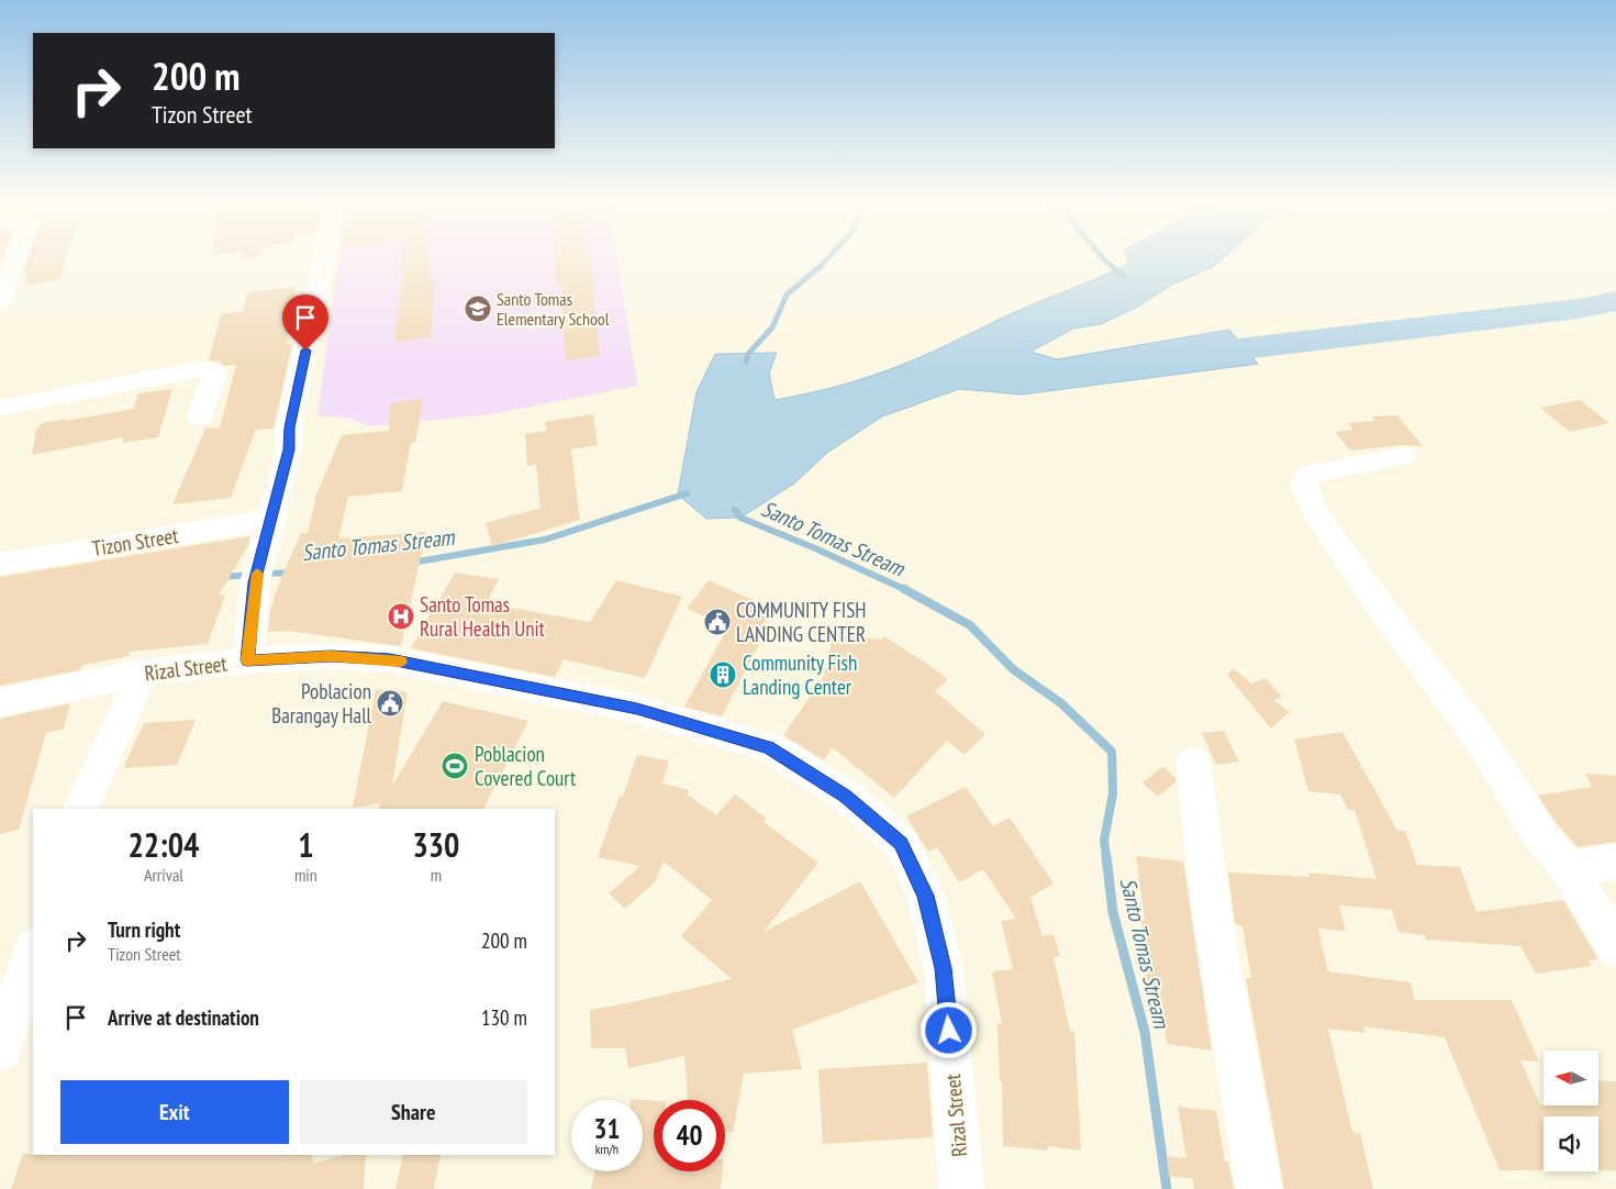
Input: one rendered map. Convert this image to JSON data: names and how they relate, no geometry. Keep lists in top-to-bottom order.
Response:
{
  "streets": {
    "street": ["Tizon Street", "Rizal Street"]
  },
  "water": ["Santo Tomas Stream"],
  "places": {
    "school or university": ["Santo Tomas Elementary School"],
    "hospital": ["Santo Tomas Rural Health Unit"],
    "public building": ["COMMUNITY FISH LANDING CENTER", "Poblacion Barangay Hall"],
    "building": ["Community Fish Landing Center"],
    "sports": ["Poblacion Covered Court"]
  },
  "north": "left",
  "page": {
    "turn": ["200 m", "Tizon Street"],
    "eta": [
      "22:04",
      "Arrival",
      "1",
      "min",
      "330",
      "m"
    ],
    "list": [
      {
        "name": "Turn right",
        "note": "Tizon Street",
        "value": "200 m"
      },
      {
        "name": "Arrive at destination",
        "value": "130 m"
      }
    ],
    "buttons": ["Exit", "Share"],
    "speed": "31 km/h",
    "limit": "40"
  }
}
